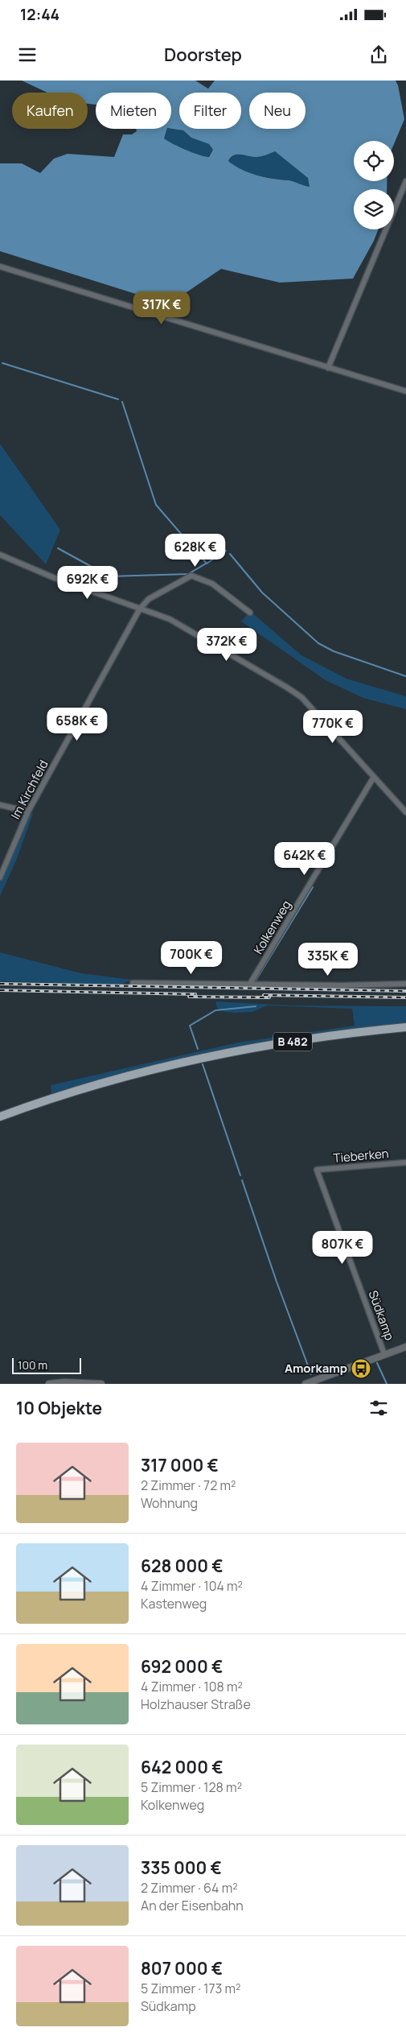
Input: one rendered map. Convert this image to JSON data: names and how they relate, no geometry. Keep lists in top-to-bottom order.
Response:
{
  "streets": {
    "main road": ["B 482"],
    "street": [
      "Im Kirchfeld",
      "Kolkenweg",
      "Tieberken",
      "Südkamp"
    ]
  },
  "crossings": [
    ["Tieberken", "Südkamp"]
  ],
  "places": {
    "bus stop": ["Amorkamp"]
  },
  "scale_bar": "100 m",
  "page": {
    "status": "12:44",
    "header": "Doorstep",
    "chip": [
      "Kaufen",
      "Mieten",
      "Filter",
      "Neu"
    ],
    "price": [
      "317K €",
      "628K €",
      "692K €",
      "372K €",
      "658K €",
      "770K €",
      "642K €",
      "700K €",
      "335K €",
      "807K €"
    ],
    "scale": "100 m",
    "heading": "10 Objekte",
    "list": [
      {
        "name": "317 000 €",
        "note": "2 Zimmer · 72 m² · Wohnung"
      },
      {
        "name": "628 000 €",
        "note": "4 Zimmer · 104 m² · Kastenweg"
      },
      {
        "name": "692 000 €",
        "note": "4 Zimmer · 108 m² · Holzhauser Straße"
      },
      {
        "name": "642 000 €",
        "note": "5 Zimmer · 128 m² · Kolkenweg"
      },
      {
        "name": "335 000 €",
        "note": "2 Zimmer · 64 m² · An der Eisenbahn"
      },
      {
        "name": "807 000 €",
        "note": "5 Zimmer · 173 m² · Südkamp"
      }
    ]
  }
}
